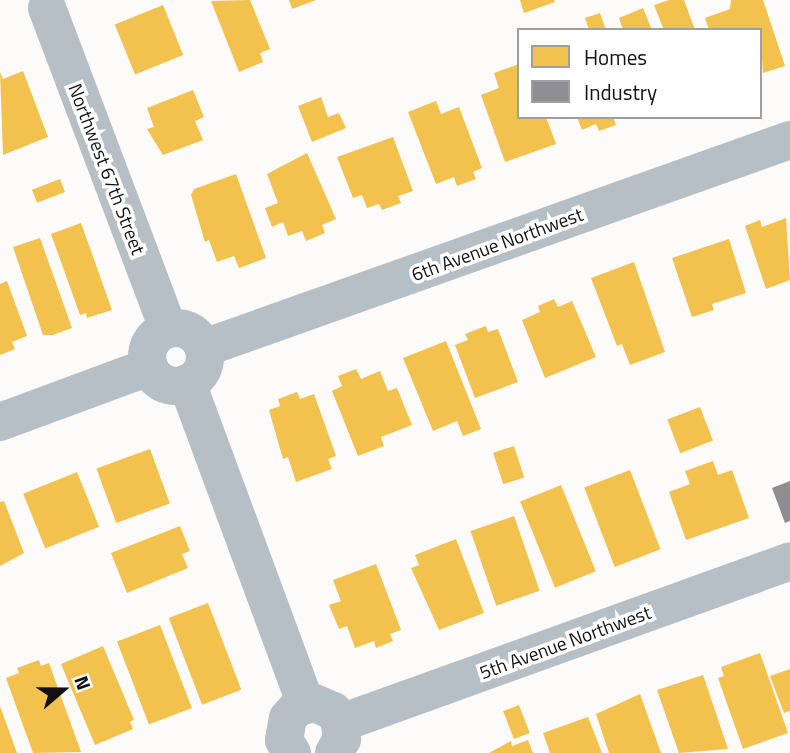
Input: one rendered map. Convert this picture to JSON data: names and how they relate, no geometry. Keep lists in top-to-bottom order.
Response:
{
  "streets": {
    "street": ["Northwest 67th Street", "6th Avenue Northwest", "5th Avenue Northwest"]
  },
  "crossings": [
    ["Northwest 67th Street", "6th Avenue Northwest"]
  ],
  "legend": ["Homes", "Industry"],
  "north": "right"
}
